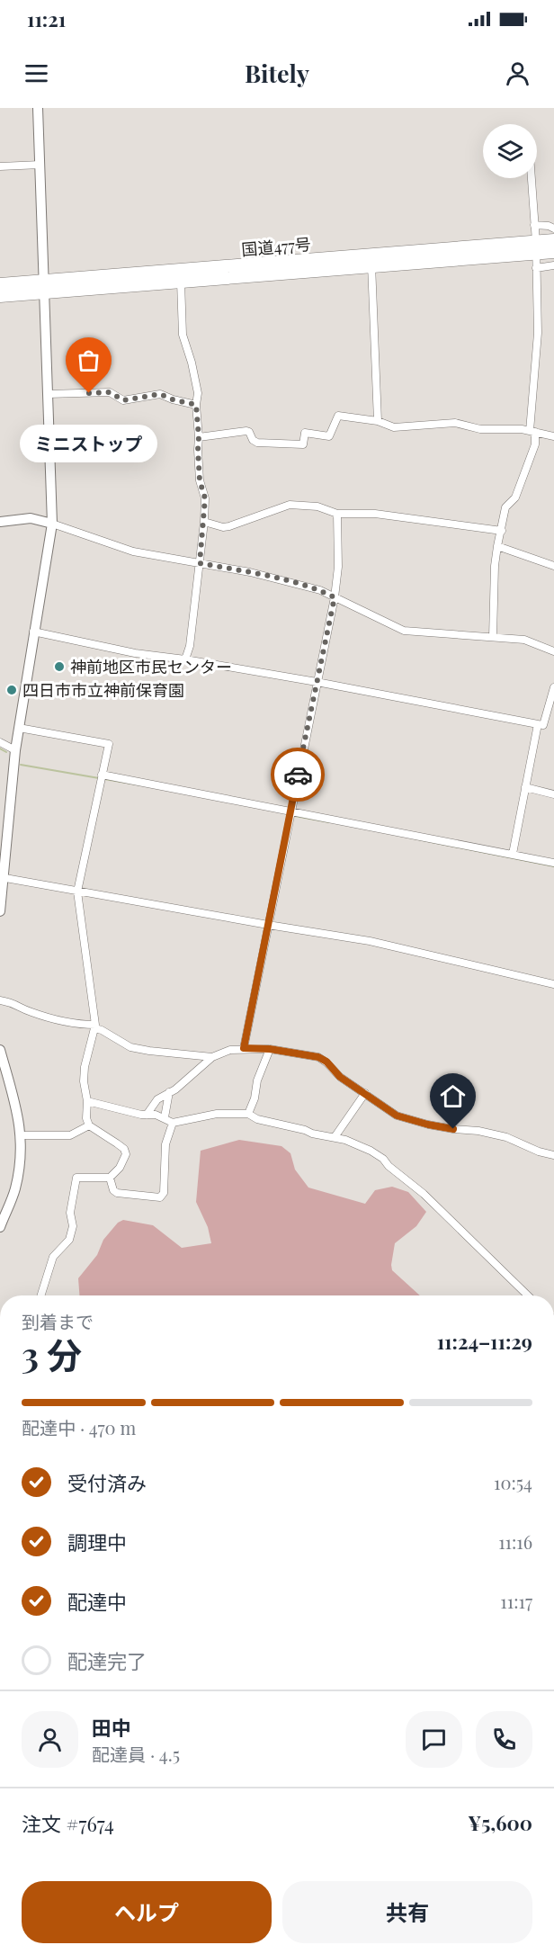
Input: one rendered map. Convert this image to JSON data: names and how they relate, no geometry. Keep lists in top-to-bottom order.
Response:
{
  "streets": {
    "highway": ["国道477号"]
  },
  "places": ["ミニストップ", "神前地区市民センター", "四日市市立神前保育園"],
  "page": {
    "status": "11:21",
    "header": "Bitely",
    "bubble": "ミニストップ",
    "heading": ["3 分", "到着まで", "11:24–11:29"],
    "panel": [
      "田中",
      "配達員 · 4.5",
      "注文 #7674",
      "¥5,600"
    ],
    "bar": "配達中 · 470 m",
    "list": [
      ["受付済み", "10:54"],
      ["調理中", "11:16"],
      ["配達中", "11:17"],
      "配達完了"
    ],
    "buttons": ["ヘルプ", "共有"]
  }
}
